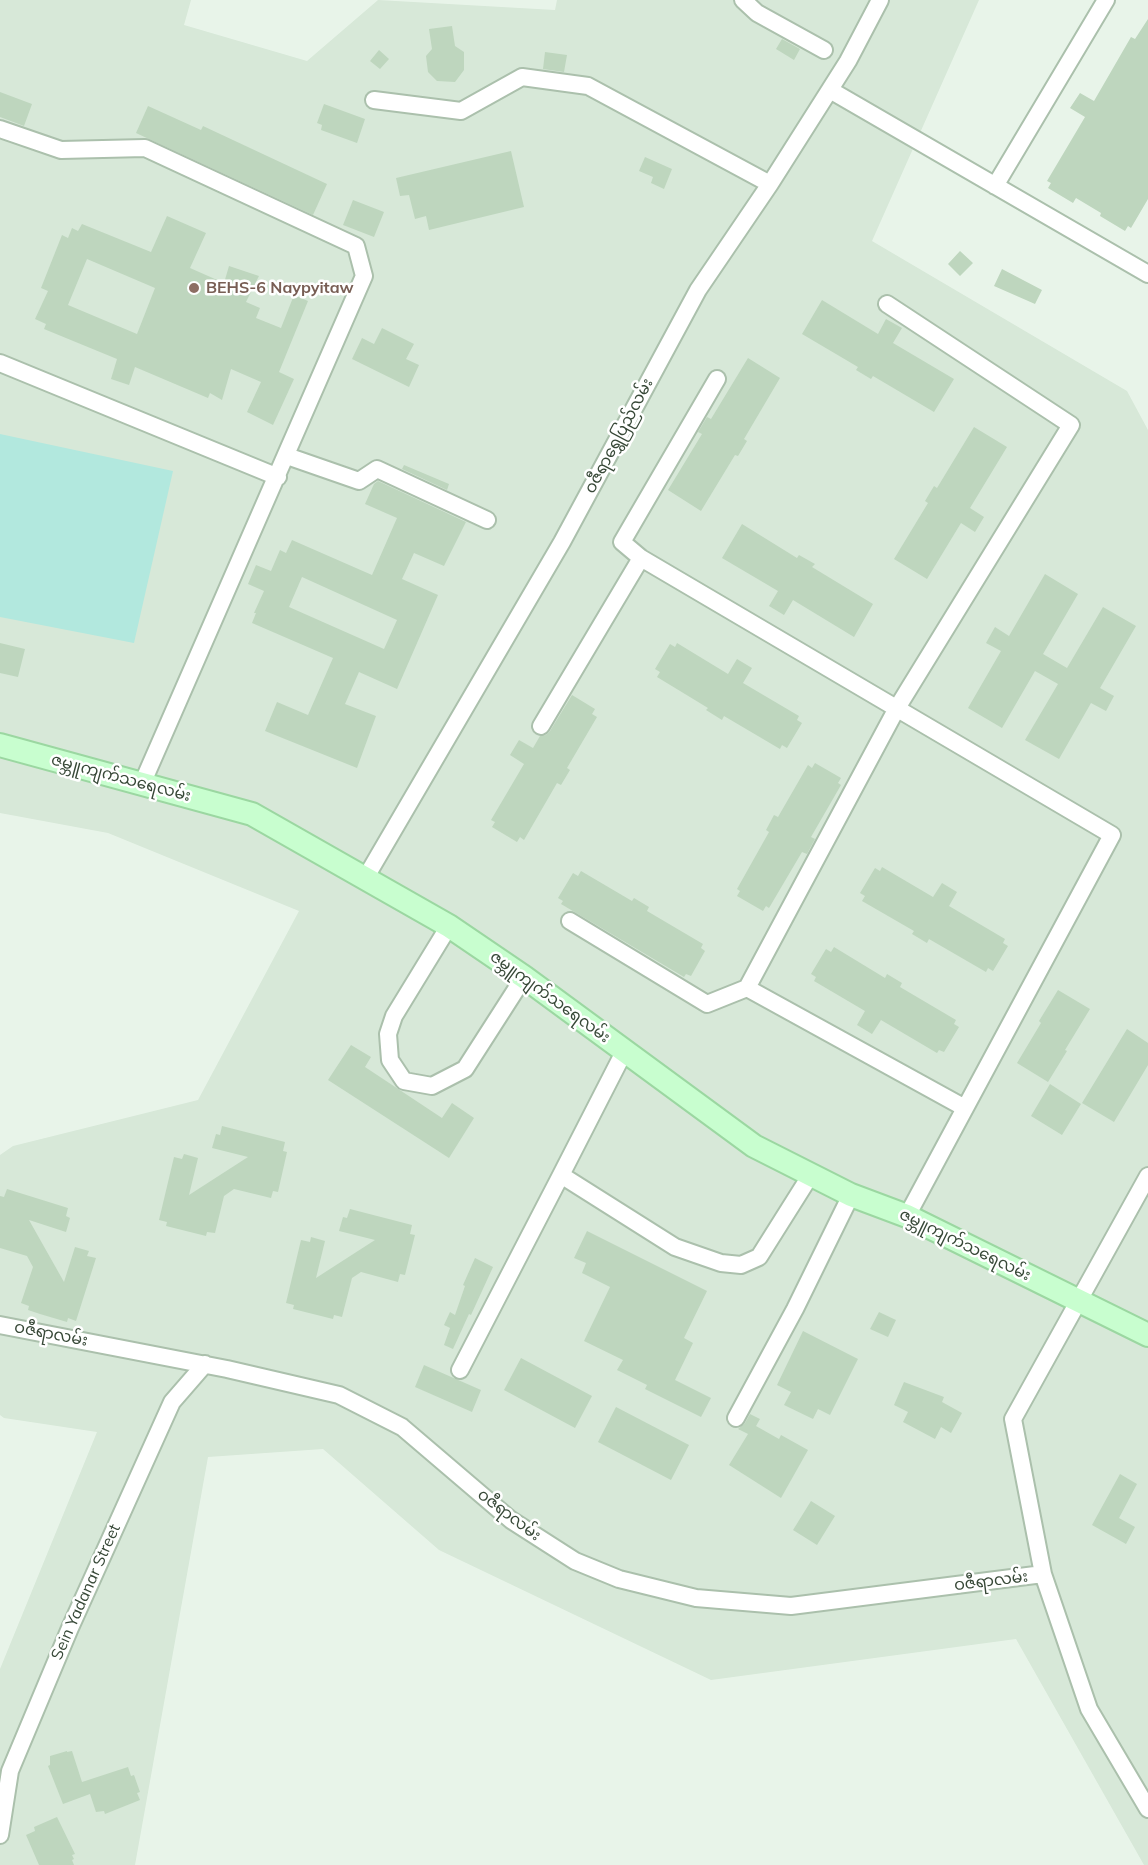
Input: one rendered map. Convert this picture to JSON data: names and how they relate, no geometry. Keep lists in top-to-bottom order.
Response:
{
  "streets": {
    "main road": ["ဇမ္ဘူကျက်သရေလမ်း"],
    "street": ["ဝဇီရာရွှေပြည်လမ်း", "ဝဇီရာလမ်း", "Sein Yadanar Street"]
  },
  "crossings": [
    ["ဝဇီရာရွှေပြည်လမ်း", "ဇမ္ဘူကျက်သရေလမ်း"],
    ["ဝဇီရာလမ်း", "Sein Yadanar Street"]
  ],
  "places": ["BEHS-6 Naypyitaw"]
}
